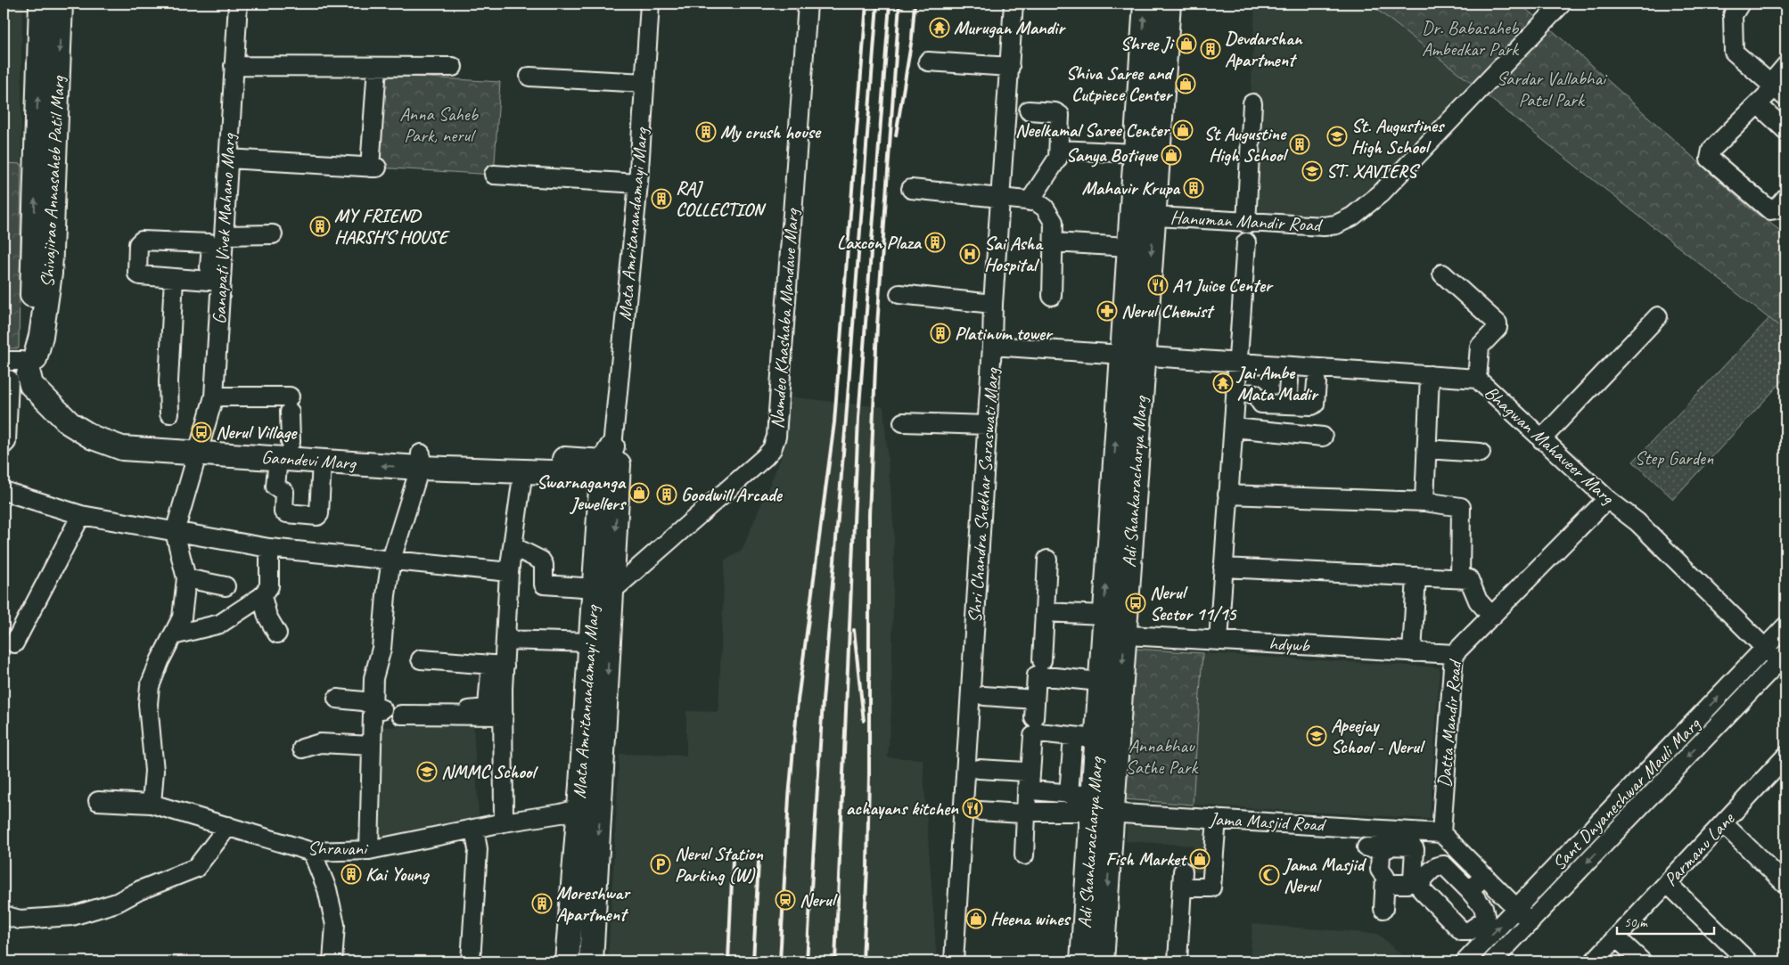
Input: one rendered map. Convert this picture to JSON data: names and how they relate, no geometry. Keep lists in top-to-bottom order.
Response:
{
  "streets": {
    "main road": [
      "Shivajirao Annasaheb Patil Marg",
      "Mata Amritanandamayi Marg",
      "Gaondevi Marg",
      "Adi Shankaracharya Marg"
    ],
    "street": [
      "Hanuman Mandir Road",
      "Ganapati Vivek Mahano Marg",
      "Namdeo Khashaba Mandave Marg",
      "Bhagwan Mahaveer Marg",
      "Shri Chandra Shekhar Saraswati Marg",
      "hdywb",
      "Datta Mandir Road",
      "Sant Dnyaneshwar Mauli Marg",
      "Jama Masjid Road",
      "Shravani",
      "Parmanu Lane"
    ]
  },
  "crossings": [
    ["Shivajirao Annasaheb Patil Marg", "Gaondevi Marg"],
    ["Hanuman Mandir Road", "Adi Shankaracharya Marg"],
    ["Mata Amritanandamayi Marg", "Namdeo Khashaba Mandave Marg"],
    ["Mata Amritanandamayi Marg", "Gaondevi Marg"],
    ["Mata Amritanandamayi Marg", "Shravani"],
    ["Ganapati Vivek Mahano Marg", "Gaondevi Marg"],
    ["Bhagwan Mahaveer Marg", "Adi Shankaracharya Marg"],
    ["Bhagwan Mahaveer Marg", "Shri Chandra Shekhar Saraswati Marg"],
    ["Bhagwan Mahaveer Marg", "Datta Mandir Road"],
    ["Bhagwan Mahaveer Marg", "Sant Dnyaneshwar Mauli Marg"],
    ["Adi Shankaracharya Marg", "hdywb"],
    ["Adi Shankaracharya Marg", "Jama Masjid Road"],
    ["hdywb", "Datta Mandir Road"],
    ["Datta Mandir Road", "Jama Masjid Road"]
  ],
  "parks": [
    "Dr. Babasaheb Ambedkar Park",
    "Sardar Vallabhai Patel Park",
    "Anna Saheb Park, nerul",
    "Step Garden",
    "Annabhau Sathe Park"
  ],
  "places": {
    "temple": ["Murugan Mandir", "Jai Ambe Mata Madir"],
    "shop": [
      "Shree Ji",
      "Shiva Saree and Cutpiece Center",
      "Neelkamal Saree Center",
      "Sanya Botique",
      "Swarnaganga Jewellers",
      "Fish Market",
      "Heena wines"
    ],
    "building": [
      "Devdarshan Apartment",
      "My crush house",
      "St Augustine High School",
      "Mahavir Krupa",
      "RAJ COLLECTION",
      "MY FRIEND HARSH'S HOUSE",
      "Laxcon Plaza",
      "Platinum tower",
      "Goodwill Arcade",
      "Kai Young",
      "Moreshwar Apartment"
    ],
    "school or university": [
      "St. Augustines High School",
      "ST. XAVIERS",
      "Apeejay School - Nerul",
      "NMMC School"
    ],
    "hospital": ["Sai Asha Hospital"],
    "restaurant": ["A1 Juice Center", "achayans kitchen"],
    "pharmacy": ["Nerul Chemist"],
    "bus stop": ["Nerul Village", "Nerul Sector 11/15"],
    "parking": ["Nerul Station Parking (W)"],
    "mosque": ["Jama Masjid Nerul"],
    "station": ["Nerul"]
  },
  "scale_bar": "50 m"
}
